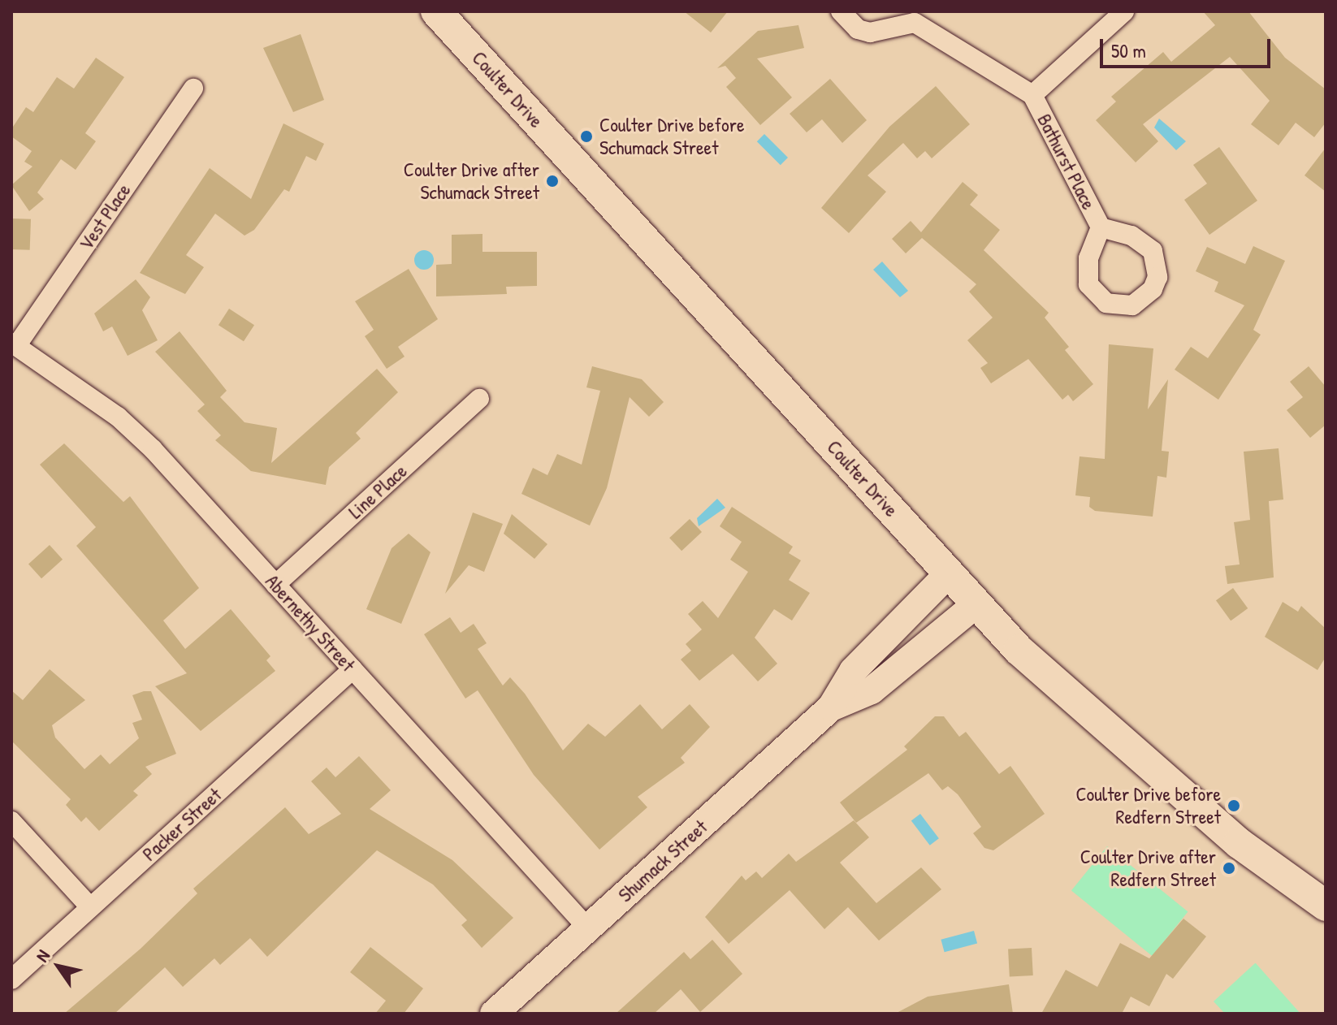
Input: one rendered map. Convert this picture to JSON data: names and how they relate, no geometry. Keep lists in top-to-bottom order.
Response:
{
  "streets": {
    "main road": ["Coulter Drive"],
    "street": [
      "Bathurst Place",
      "Vest Place",
      "Line Place",
      "Abernethy Street",
      "Packer Street",
      "Shumack Street"
    ]
  },
  "crossings": [
    ["Coulter Drive", "Shumack Street"],
    ["Vest Place", "Abernethy Street"],
    ["Line Place", "Abernethy Street"],
    ["Abernethy Street", "Packer Street"],
    ["Abernethy Street", "Shumack Street"]
  ],
  "places": [
    "Coulter Drive before Schumack Street",
    "Coulter Drive after Schumack Street",
    "Coulter Drive before Redfern Street",
    "Coulter Drive after Redfern Street"
  ],
  "scale_bar": "50 m",
  "north": "top left"
}
